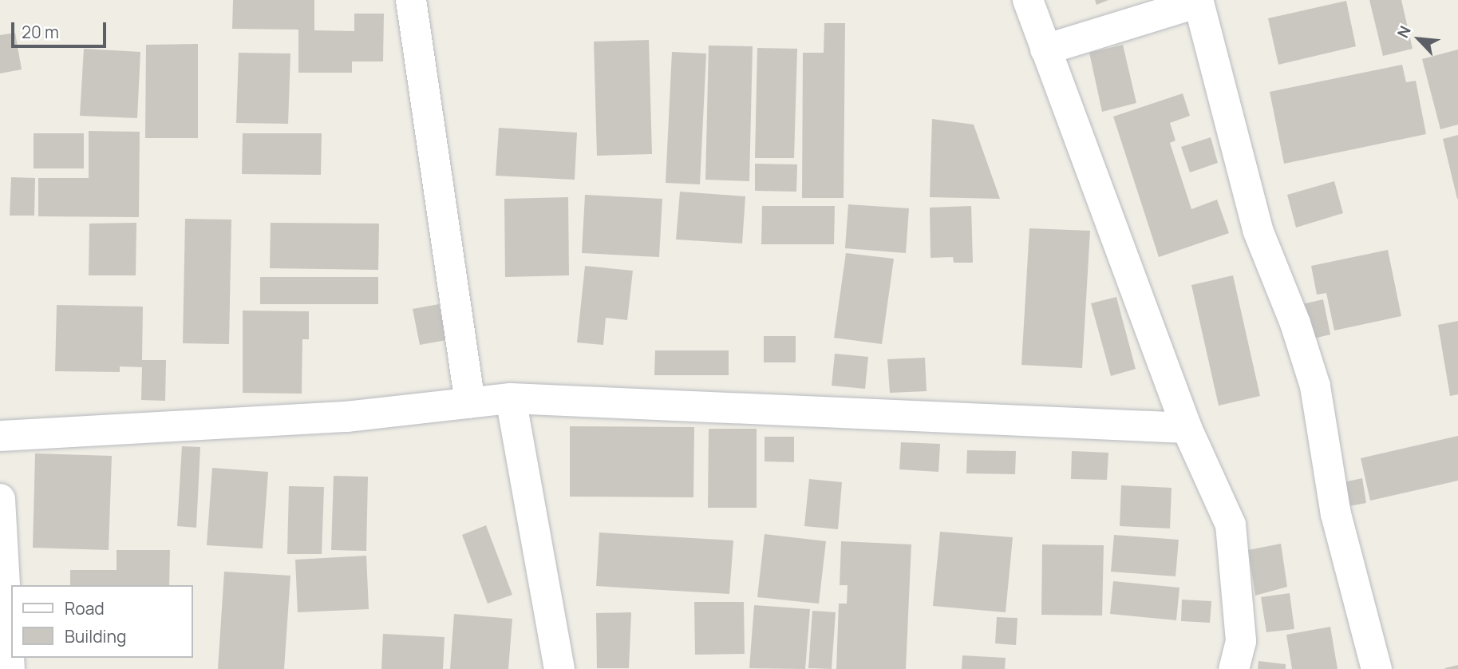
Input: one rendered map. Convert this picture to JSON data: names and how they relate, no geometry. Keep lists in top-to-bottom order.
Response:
{
  "legend": ["Road", "Building"],
  "scale_bar": "20 m",
  "north": "top left"
}
